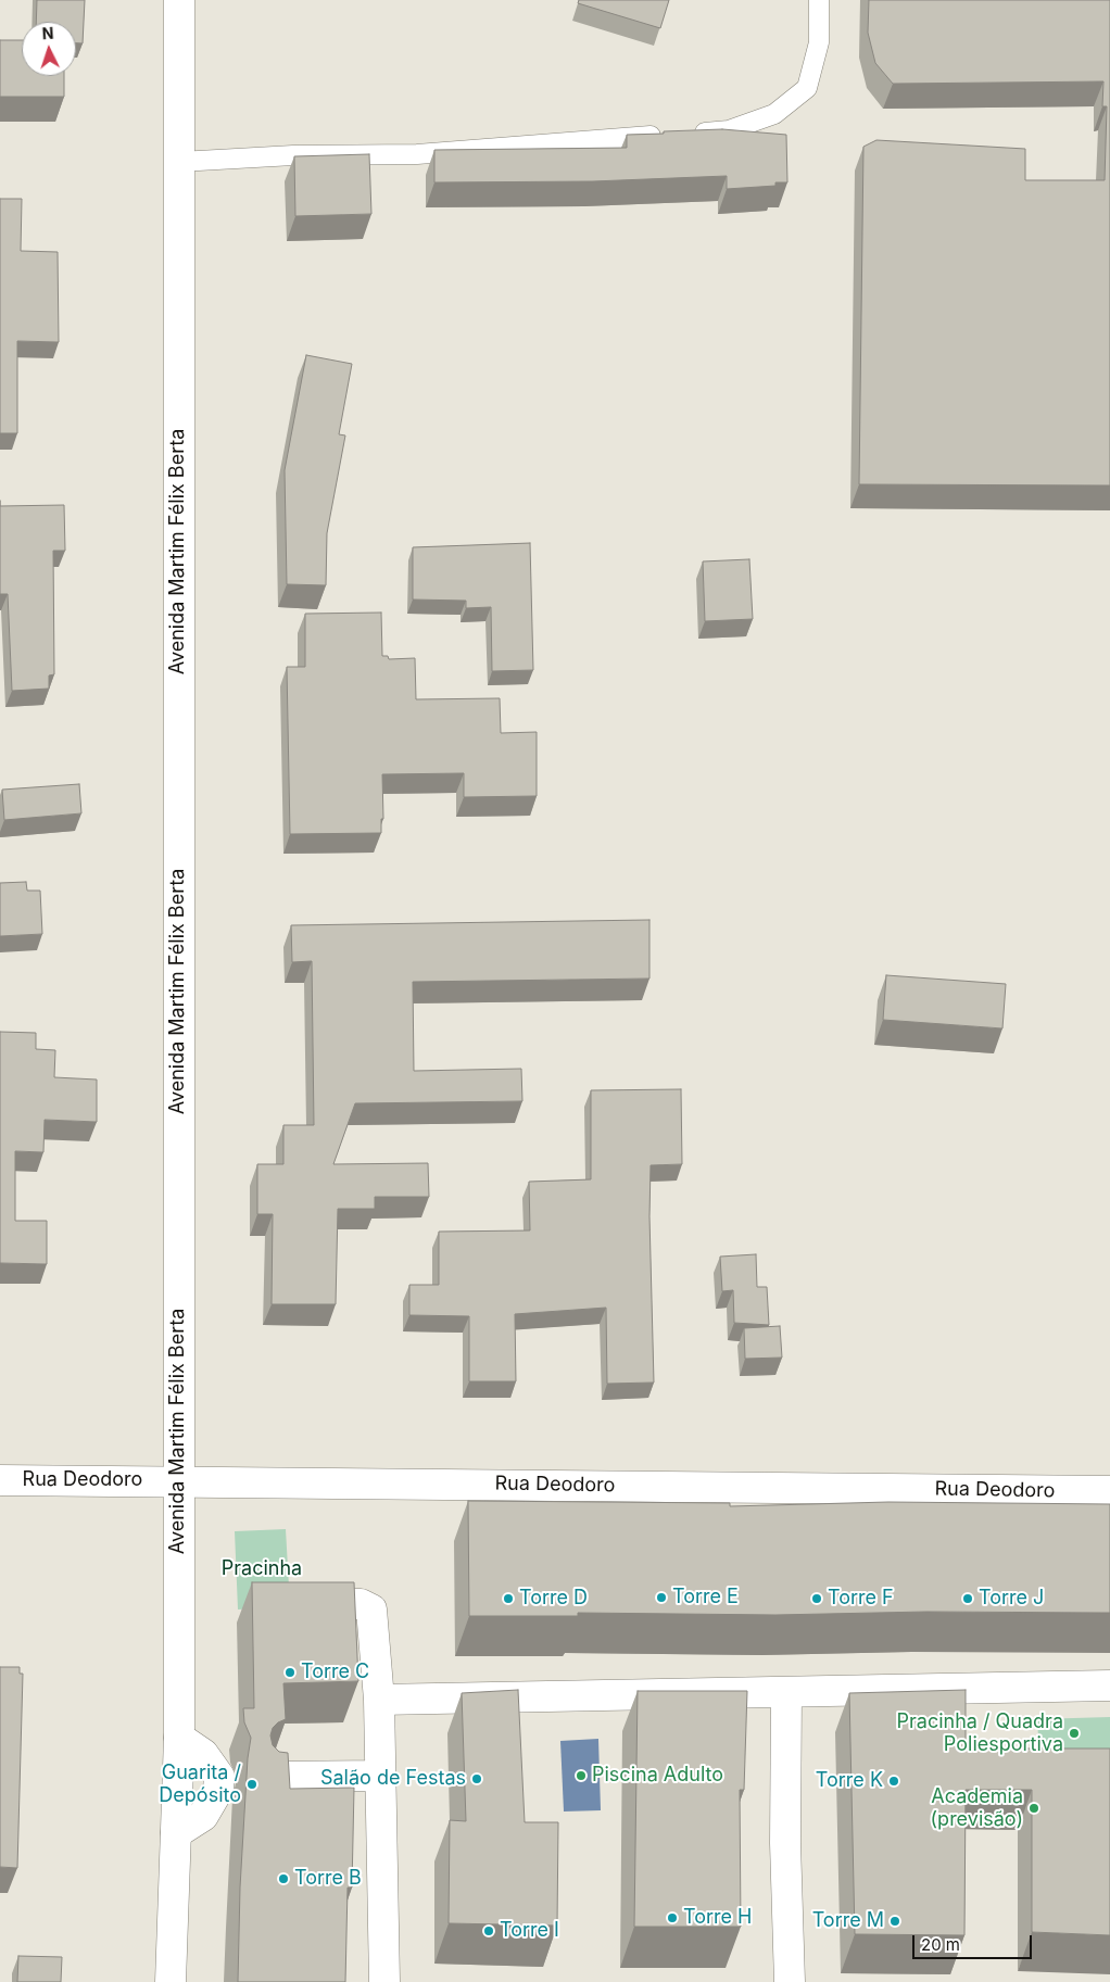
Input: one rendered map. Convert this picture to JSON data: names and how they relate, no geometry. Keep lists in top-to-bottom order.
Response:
{
  "streets": {
    "street": ["Avenida Martim Félix Berta", "Rua Deodoro"]
  },
  "crossings": [
    ["Avenida Martim Félix Berta", "Rua Deodoro"]
  ],
  "parks": ["Pracinha"],
  "places": [
    "Torre E",
    "Torre D",
    "Torre F",
    "Torre J",
    "Torre C",
    "Pracinha / Quadra Poliesportiva",
    "Piscina Adulto",
    "Salão de Festas",
    "Torre K",
    "Guarita / Depósito",
    "Academia (previsão)",
    "Torre B",
    "Torre H",
    "Torre M",
    "Torre I"
  ],
  "scale_bar": "20 m",
  "north": "top"
}
